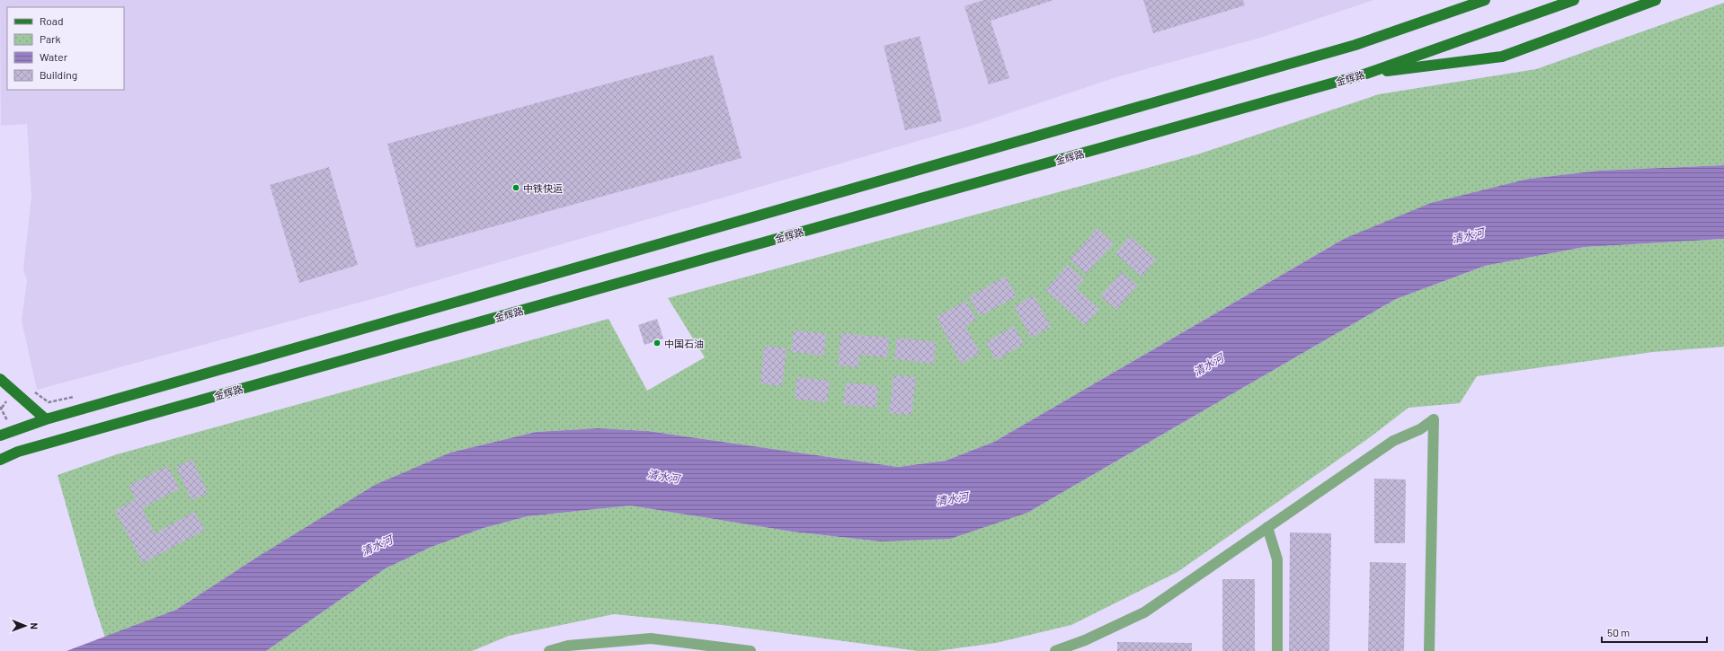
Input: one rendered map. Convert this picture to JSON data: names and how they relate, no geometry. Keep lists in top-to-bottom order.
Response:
{
  "streets": {
    "main road": ["金辉路"]
  },
  "water": ["清水河"],
  "places": ["中铁快运", "中国石油"],
  "legend": [
    "Road",
    "Park",
    "Water",
    "Building"
  ],
  "scale_bar": "50 m",
  "north": "right"
}
